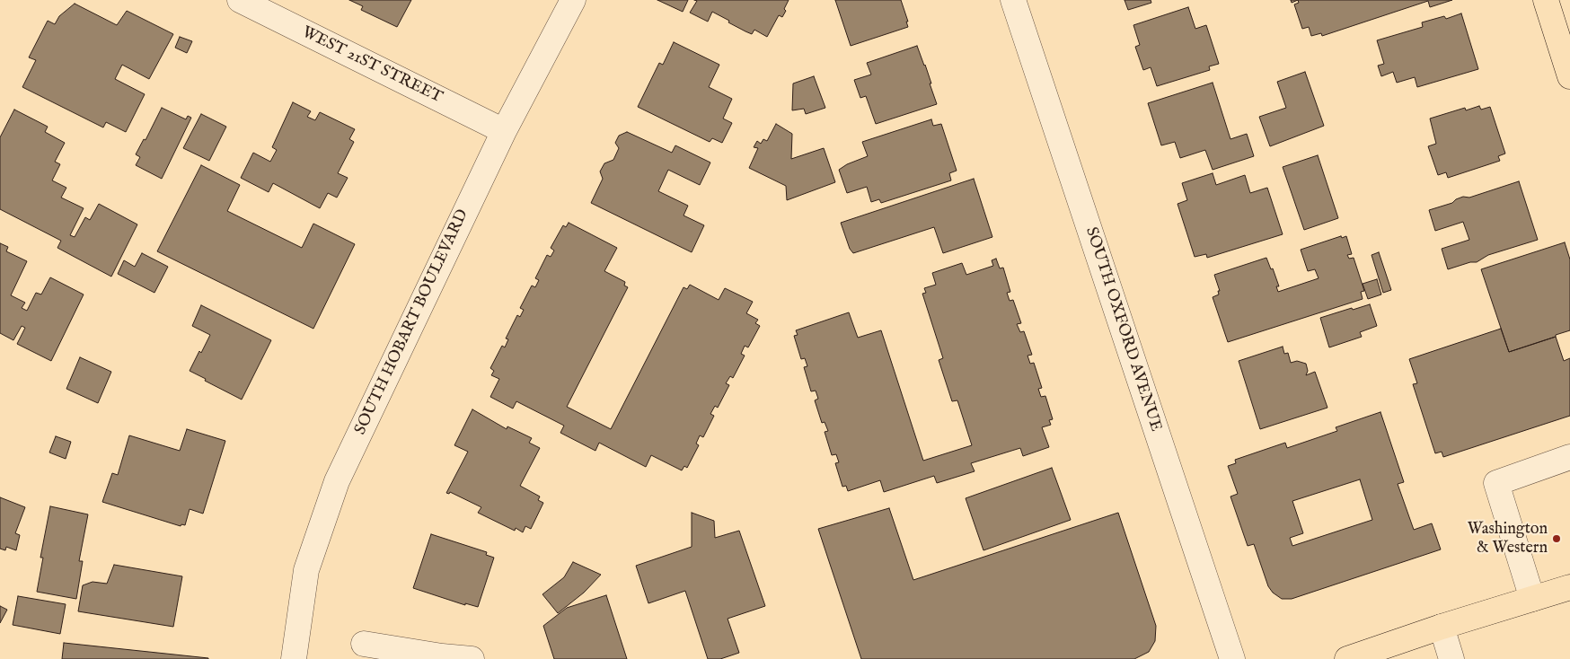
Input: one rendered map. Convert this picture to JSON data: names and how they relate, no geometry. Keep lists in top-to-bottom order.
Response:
{
  "streets": {
    "street": ["WEST 21ST STREET", "SOUTH HOBART BOULEVARD", "SOUTH OXFORD AVENUE"]
  },
  "crossings": [
    ["WEST 21ST STREET", "SOUTH HOBART BOULEVARD"]
  ],
  "places": ["Washington & Western"]
}
